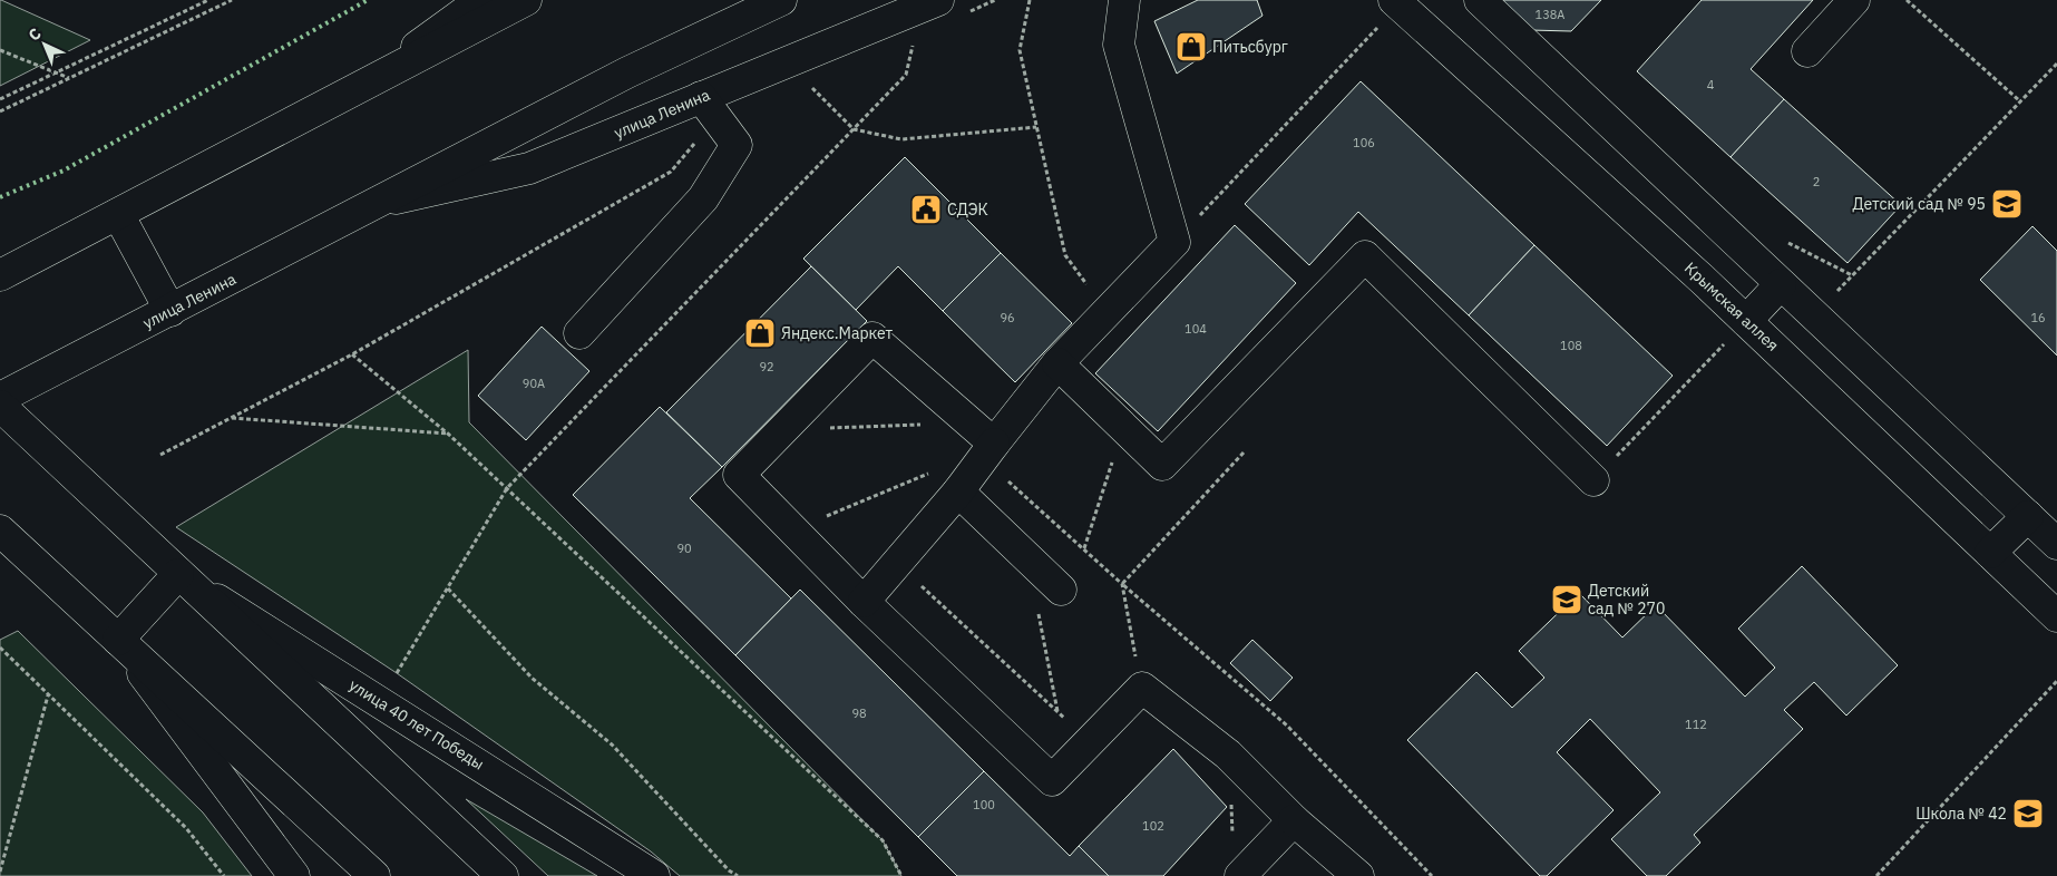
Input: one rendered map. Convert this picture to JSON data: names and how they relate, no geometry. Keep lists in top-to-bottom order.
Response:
{
  "streets": {
    "street": ["улица Ленина", "Крымская аллея", "улица 40 лет Победы"]
  },
  "places": {
    "shop": ["Питьсбург", "Яндекс.Маркет"],
    "school or university": ["Детский сад № 95", "Детский сад № 270", "Школа № 42"],
    "public building": ["СДЭК"]
  },
  "house_numbers": [
    "138А",
    "4",
    "106",
    "2",
    "96",
    "16",
    "104",
    "108",
    "92",
    "90А",
    "90",
    "98",
    "112",
    "100",
    "102"
  ],
  "north": "top left"
}
